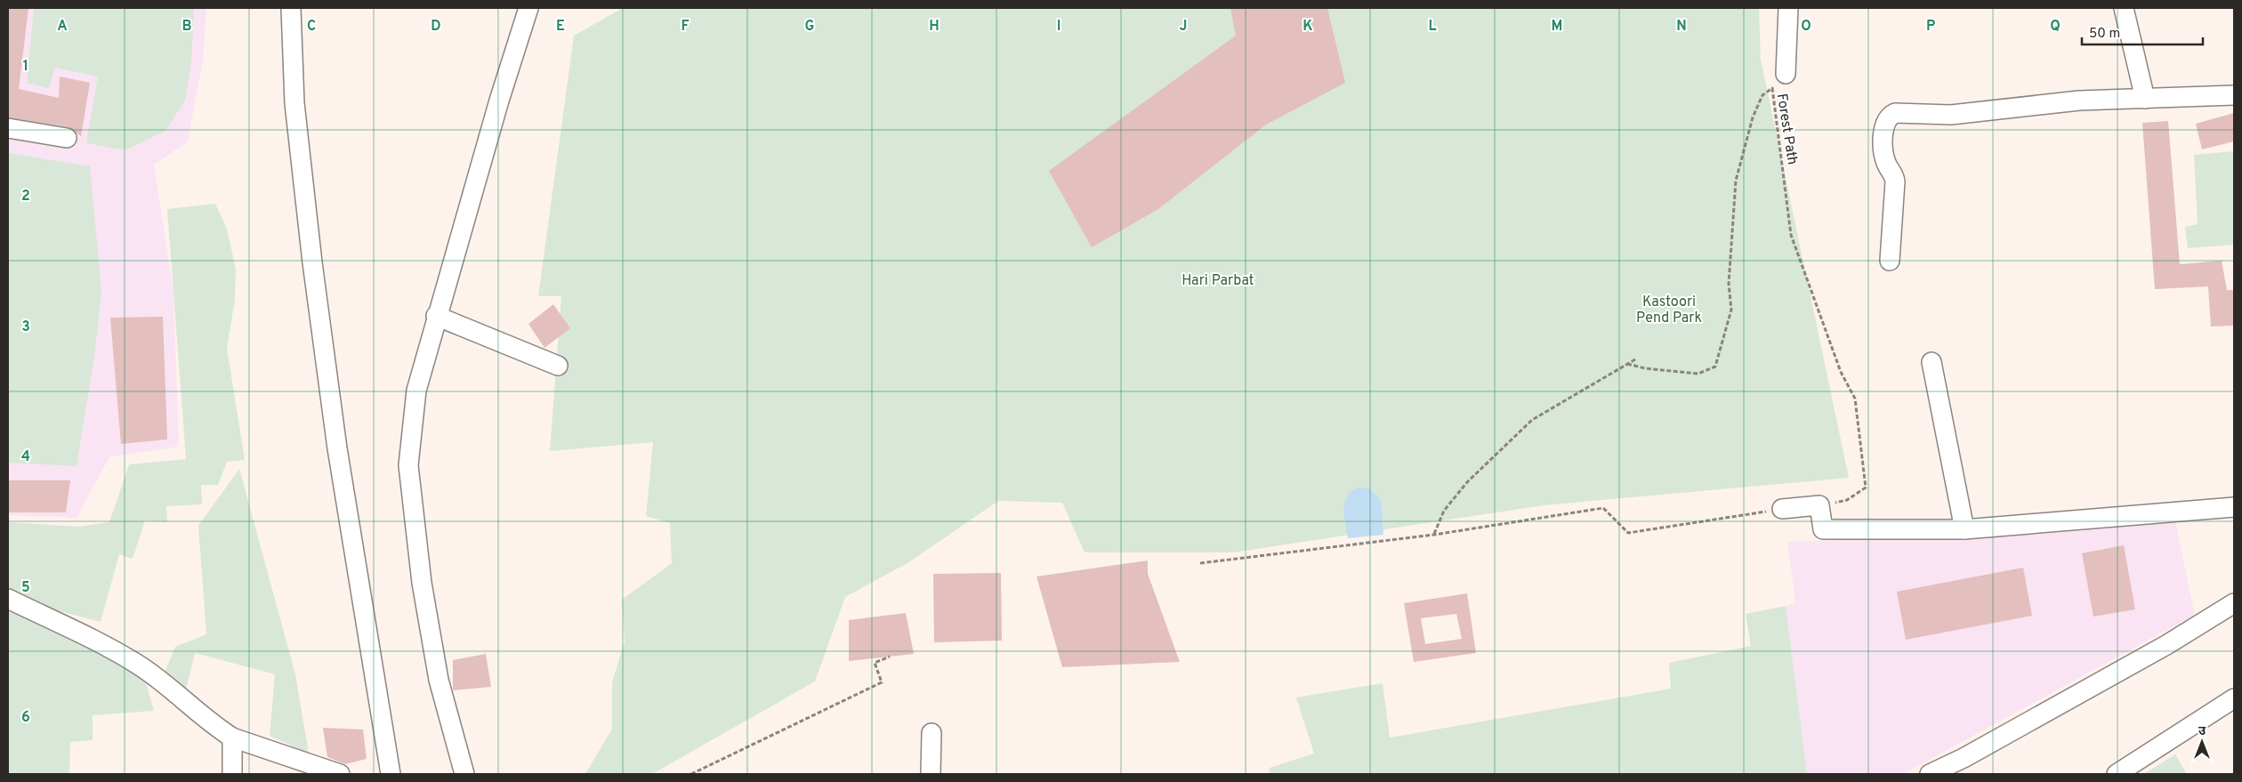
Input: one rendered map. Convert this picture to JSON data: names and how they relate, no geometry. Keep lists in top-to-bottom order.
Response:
{
  "streets": {
    "path": ["Forest Path"]
  },
  "parks": ["Hari Parbat", "Kastoori Pend Park"],
  "scale_bar": "50 m",
  "north": "top",
  "grid": {
    "columns": [
      "A",
      "B",
      "C",
      "D",
      "E",
      "F",
      "G",
      "H",
      "I",
      "J",
      "K",
      "L",
      "M",
      "N",
      "O",
      "P",
      "Q"
    ],
    "rows": [
      "1",
      "2",
      "3",
      "4",
      "5",
      "6"
    ]
  }
}
